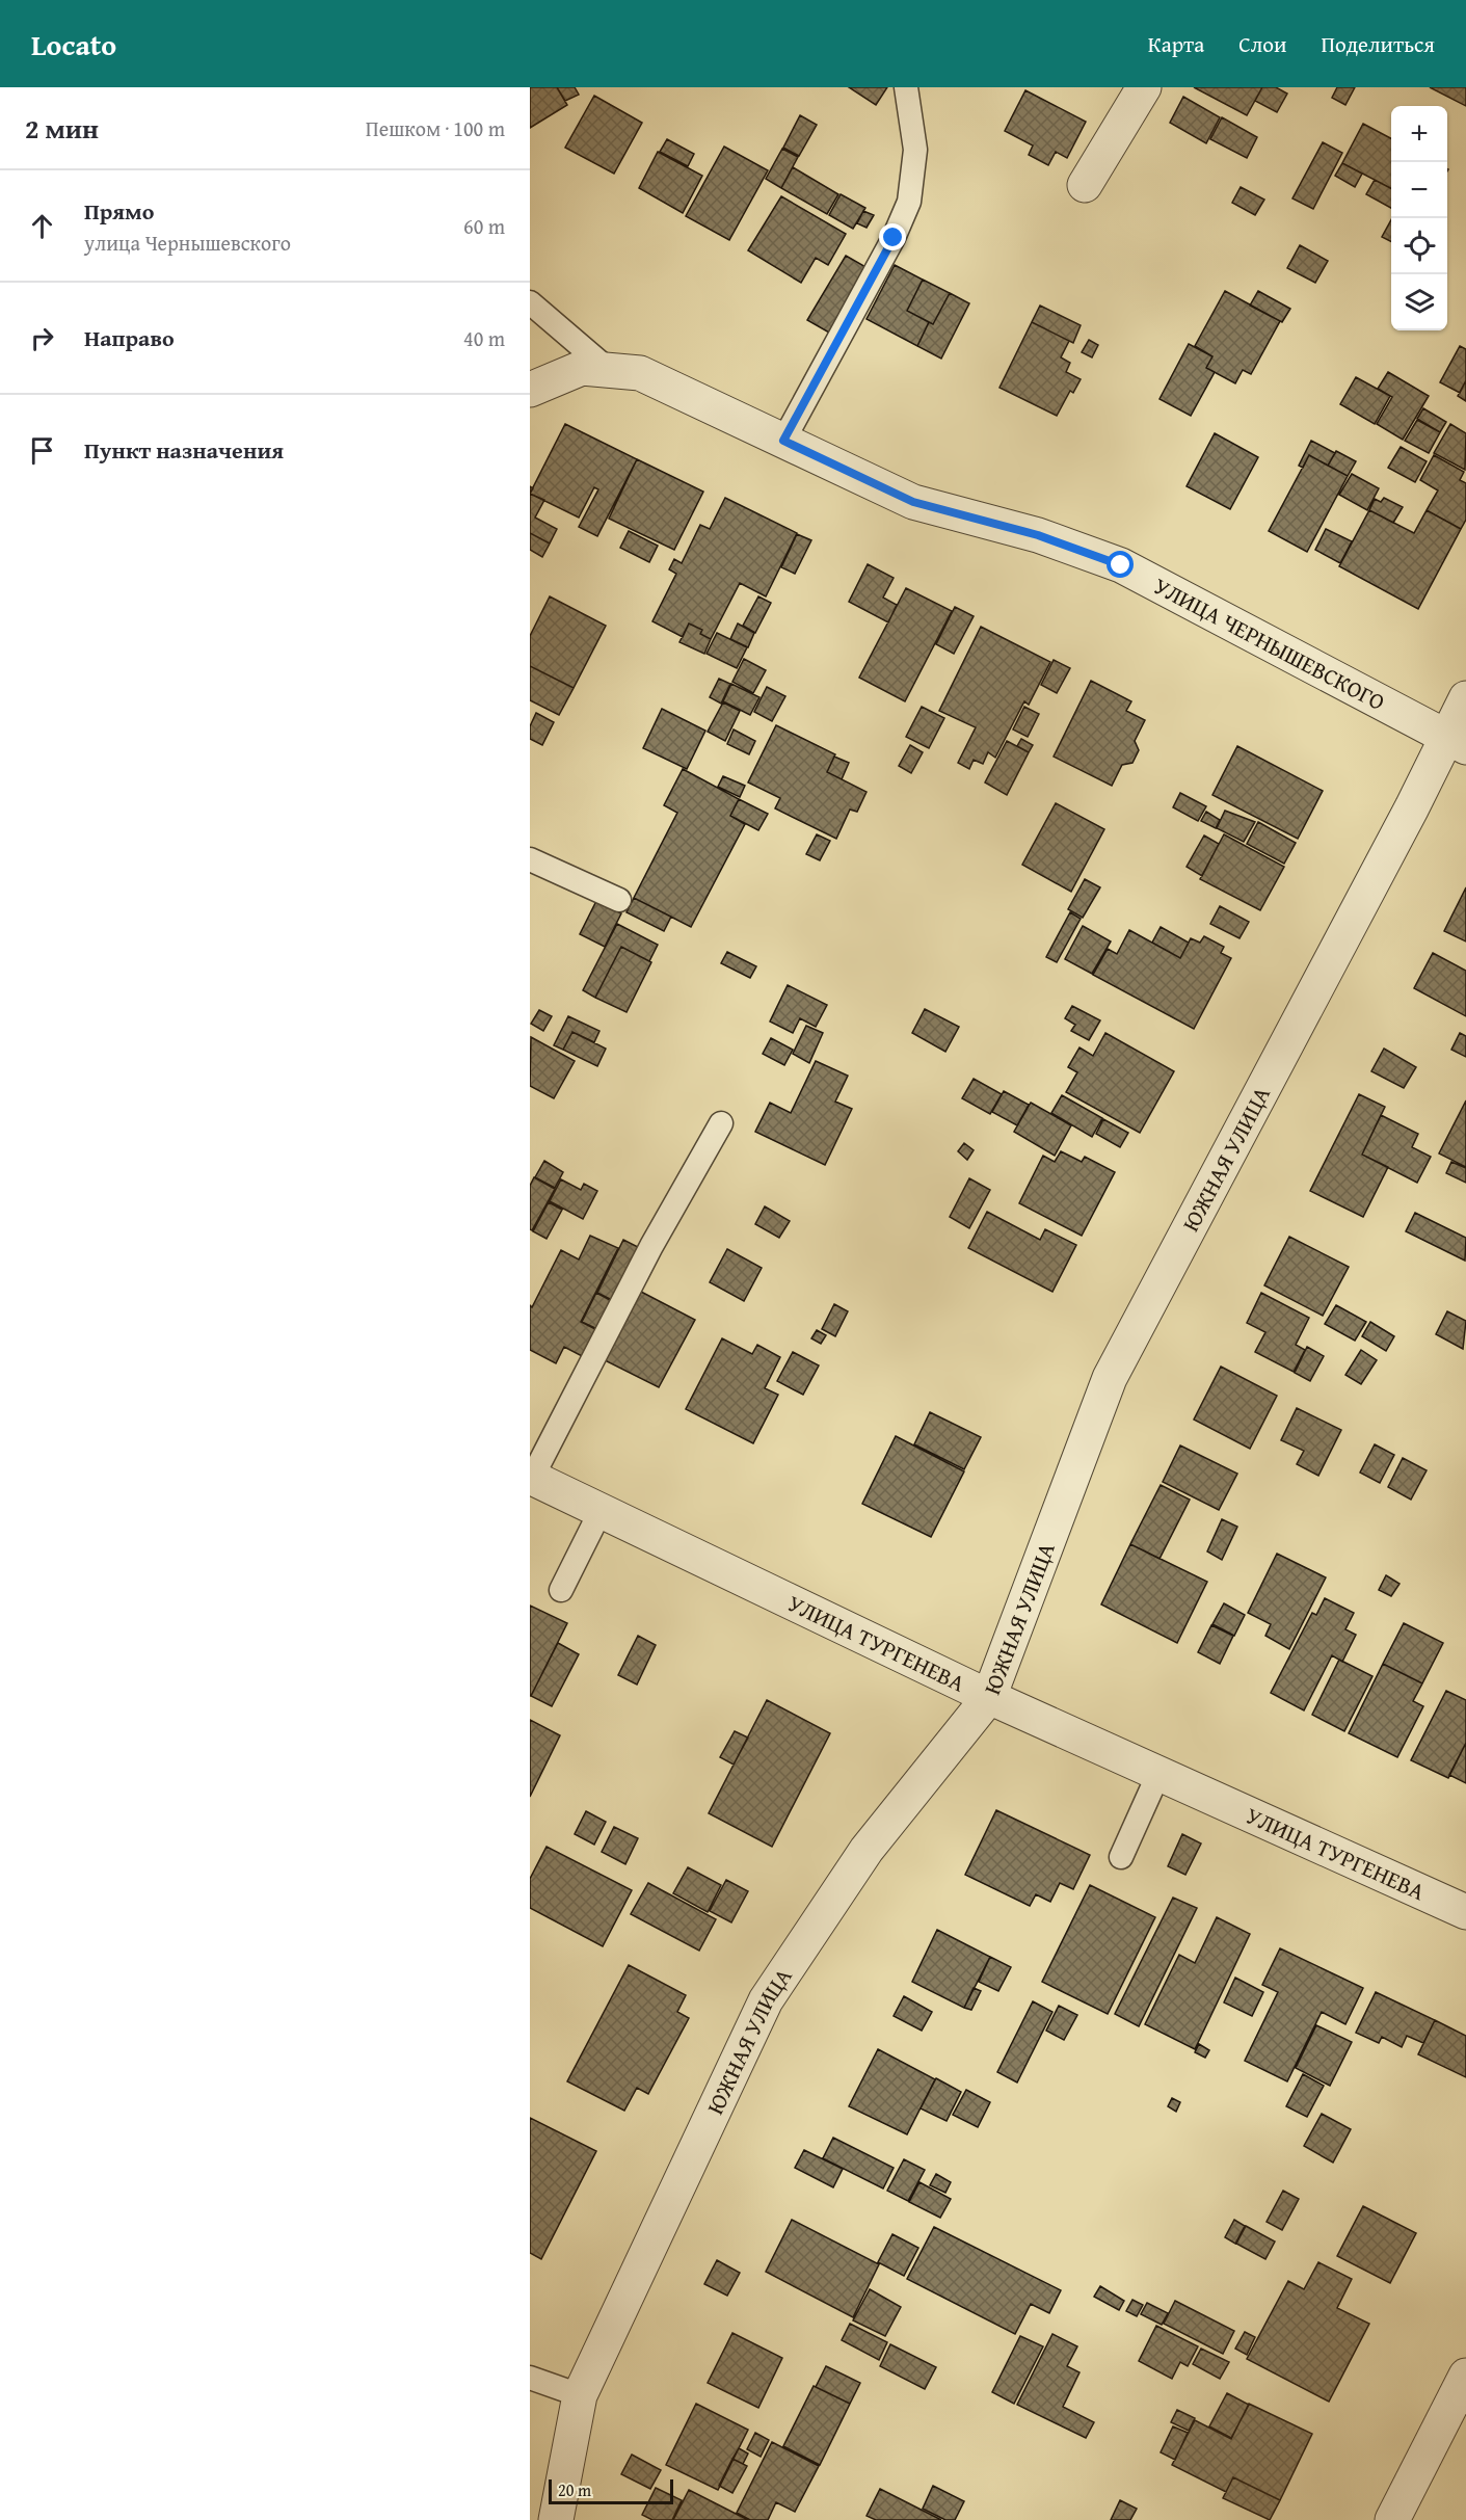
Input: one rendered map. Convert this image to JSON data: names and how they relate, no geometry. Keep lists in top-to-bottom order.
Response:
{
  "streets": {
    "street": ["УЛИЦА ЧЕРНЫШЕВСКОГО", "ЮЖНАЯ УЛИЦА", "УЛИЦА ТУРГЕНЕВА"]
  },
  "crossings": [
    ["УЛИЦА ЧЕРНЫШЕВСКОГО", "ЮЖНАЯ УЛИЦА"],
    ["ЮЖНАЯ УЛИЦА", "УЛИЦА ТУРГЕНЕВА"]
  ],
  "scale_bar": "20 m",
  "page": {
    "header": "Locato",
    "nav": ["Карта", "Слои", "Поделиться"],
    "heading": ["2 мин", "Пешком · 100 m"],
    "map_buttons": ["+", "−"],
    "list": [
      ["Прямо", "улица Чернышевского", "60 m"],
      ["Направо", "40 m"],
      "Пункт назначения"
    ],
    "scale": "20 m"
  }
}
